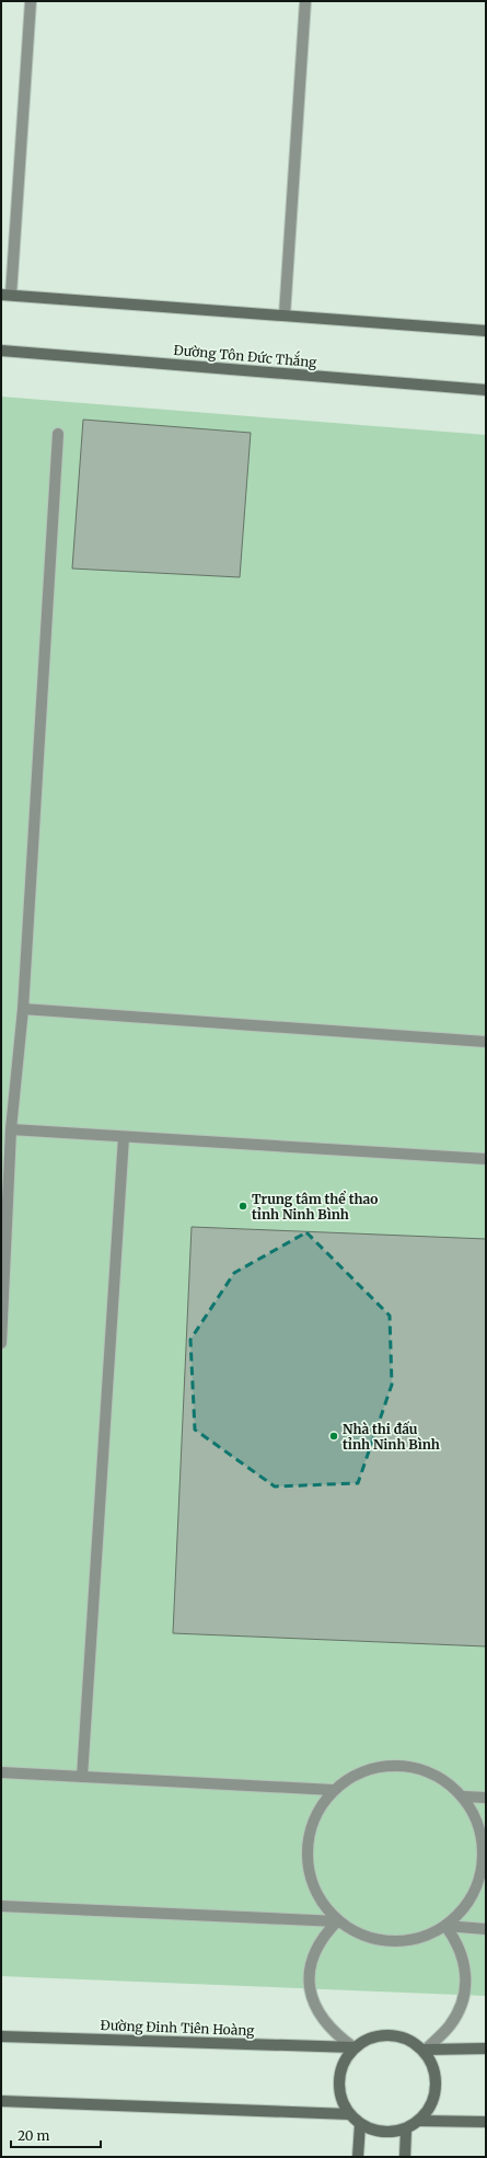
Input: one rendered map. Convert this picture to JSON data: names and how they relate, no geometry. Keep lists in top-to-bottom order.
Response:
{
  "streets": {
    "street": ["Đường Tôn Đức Thắng", "Đường Đinh Tiên Hoàng"]
  },
  "places": ["Trung tâm thể thao tỉnh Ninh Bình", "Nhà thi đấu tỉnh Ninh Bình"],
  "scale_bar": "20 m"
}
